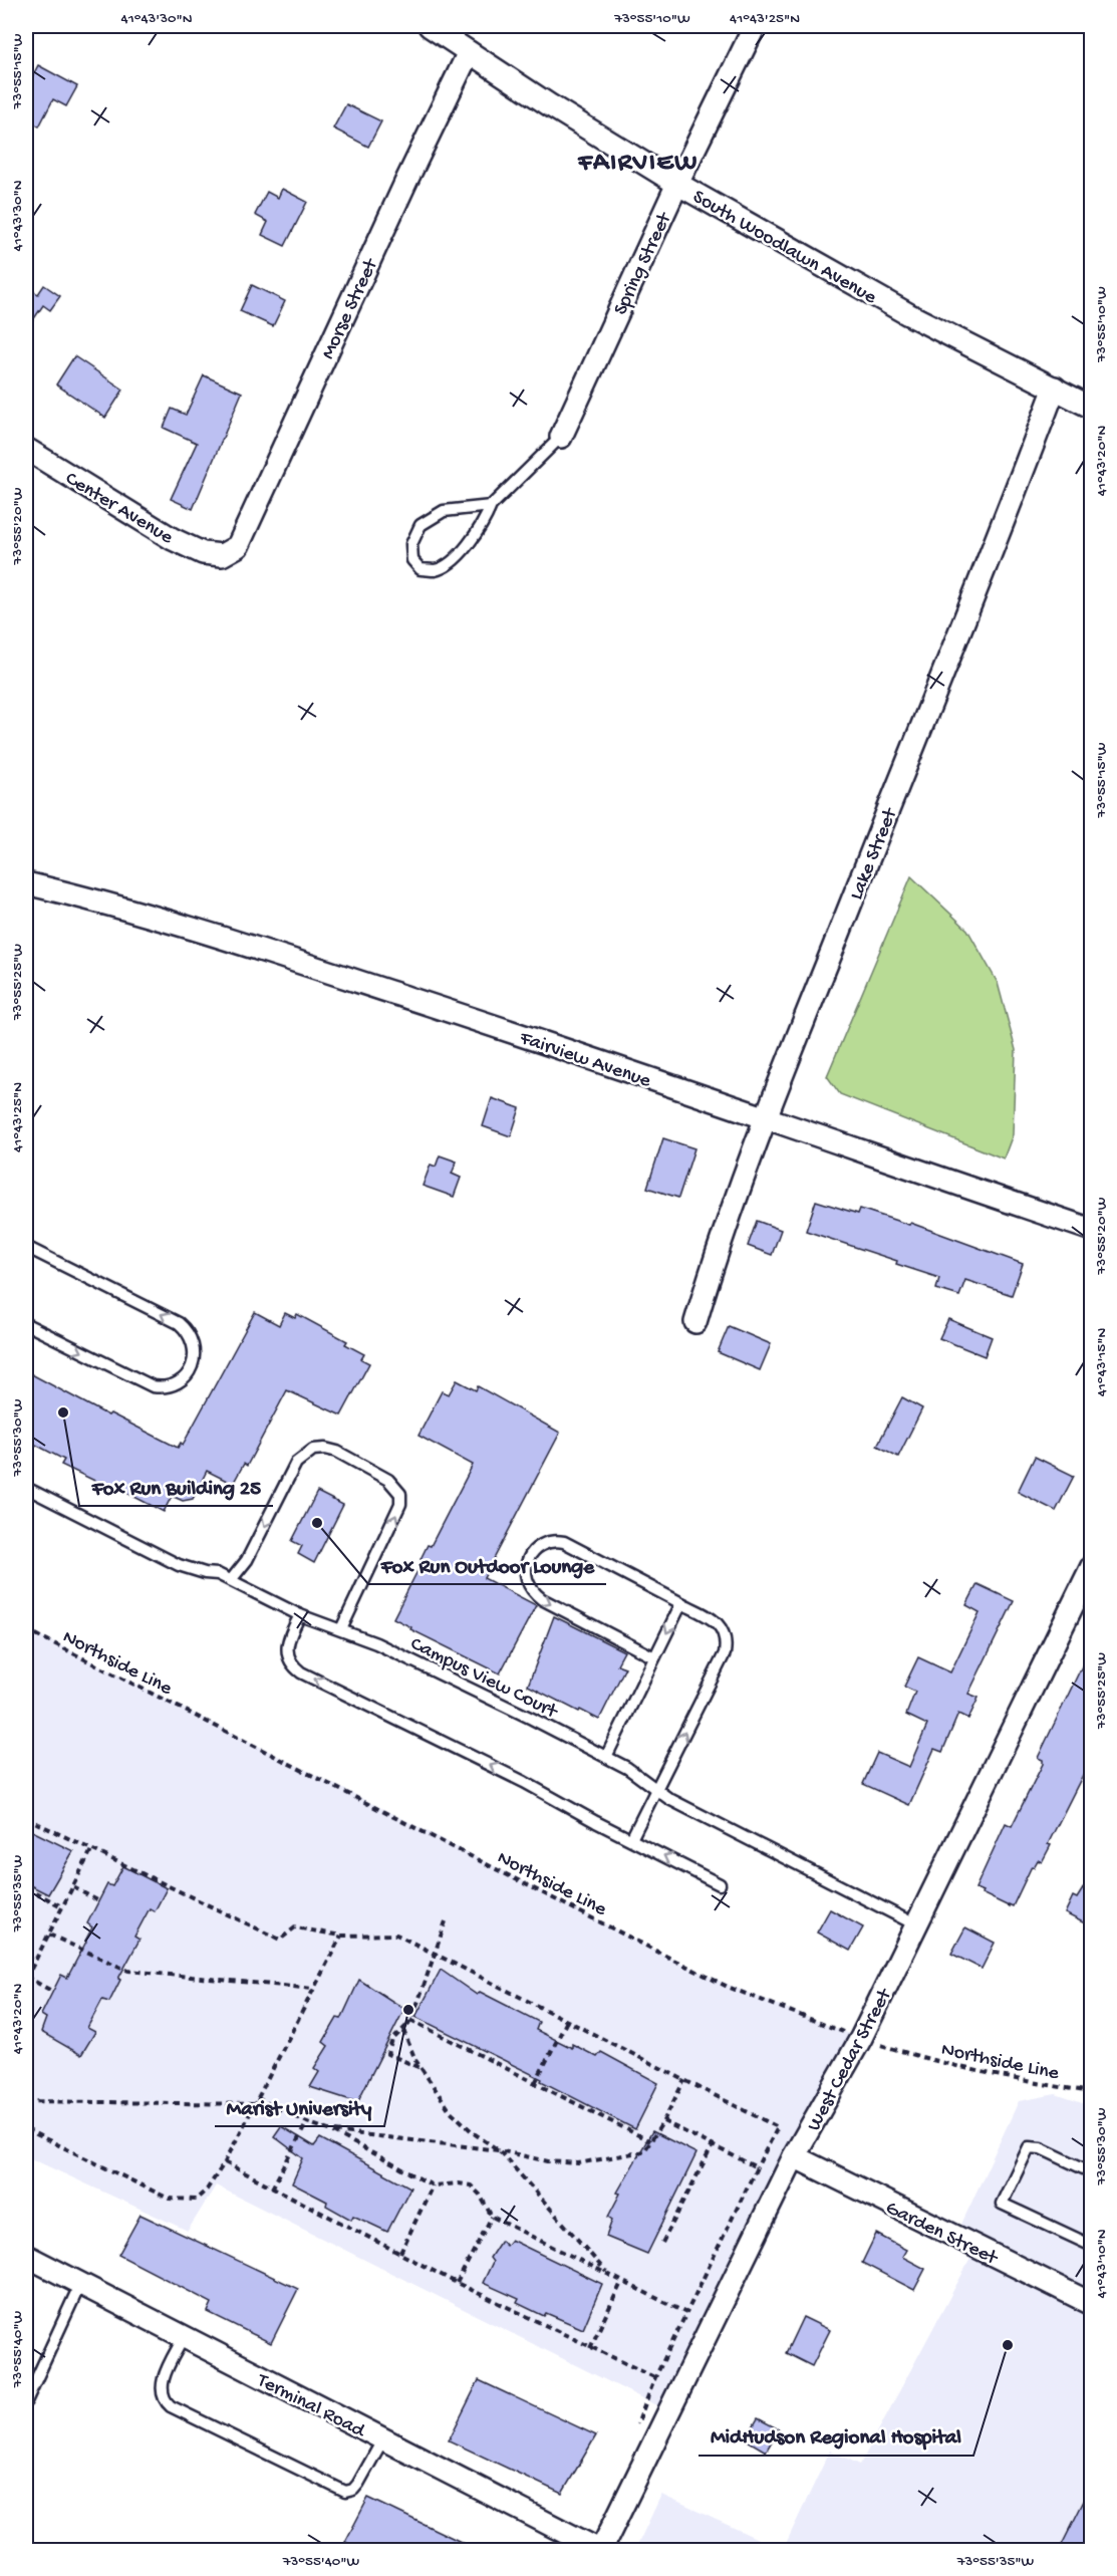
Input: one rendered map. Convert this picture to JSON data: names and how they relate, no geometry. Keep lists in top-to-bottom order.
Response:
{
  "streets": {
    "street": [
      "South Woodlawn Avenue",
      "Spring Street",
      "Morse Street",
      "Center Avenue",
      "Lake Street",
      "Fairview Avenue",
      "West Cedar Street",
      "Garden Street",
      "Terminal Road"
    ],
    "lane": ["Campus View Court"],
    "path": ["Northside Line"]
  },
  "crossings": [
    ["South Woodlawn Avenue", "Spring Street"],
    ["South Woodlawn Avenue", "Morse Street"],
    ["South Woodlawn Avenue", "Lake Street"],
    ["Morse Street", "Center Avenue"],
    ["Lake Street", "Fairview Avenue"],
    ["Northside Line", "West Cedar Street"],
    ["Campus View Court", "West Cedar Street"],
    ["West Cedar Street", "Garden Street"],
    ["West Cedar Street", "Terminal Road"]
  ],
  "districts": ["FAIRVIEW"],
  "places": [
    "Fox Run Building 25",
    "Fox Run Outdoor Lounge",
    "Marist University",
    "MidHudson Regional Hospital"
  ],
  "coordinates": [
    "41°43'30\"N",
    "73°55'10\"W",
    "41°43'25\"N",
    "73°55'15\"W",
    "41°43'20\"N",
    "73°55'20\"W",
    "73°55'25\"W",
    "41°43'15\"N",
    "73°55'30\"W",
    "73°55'35\"W",
    "41°43'10\"N",
    "73°55'40\"W"
  ]
}
